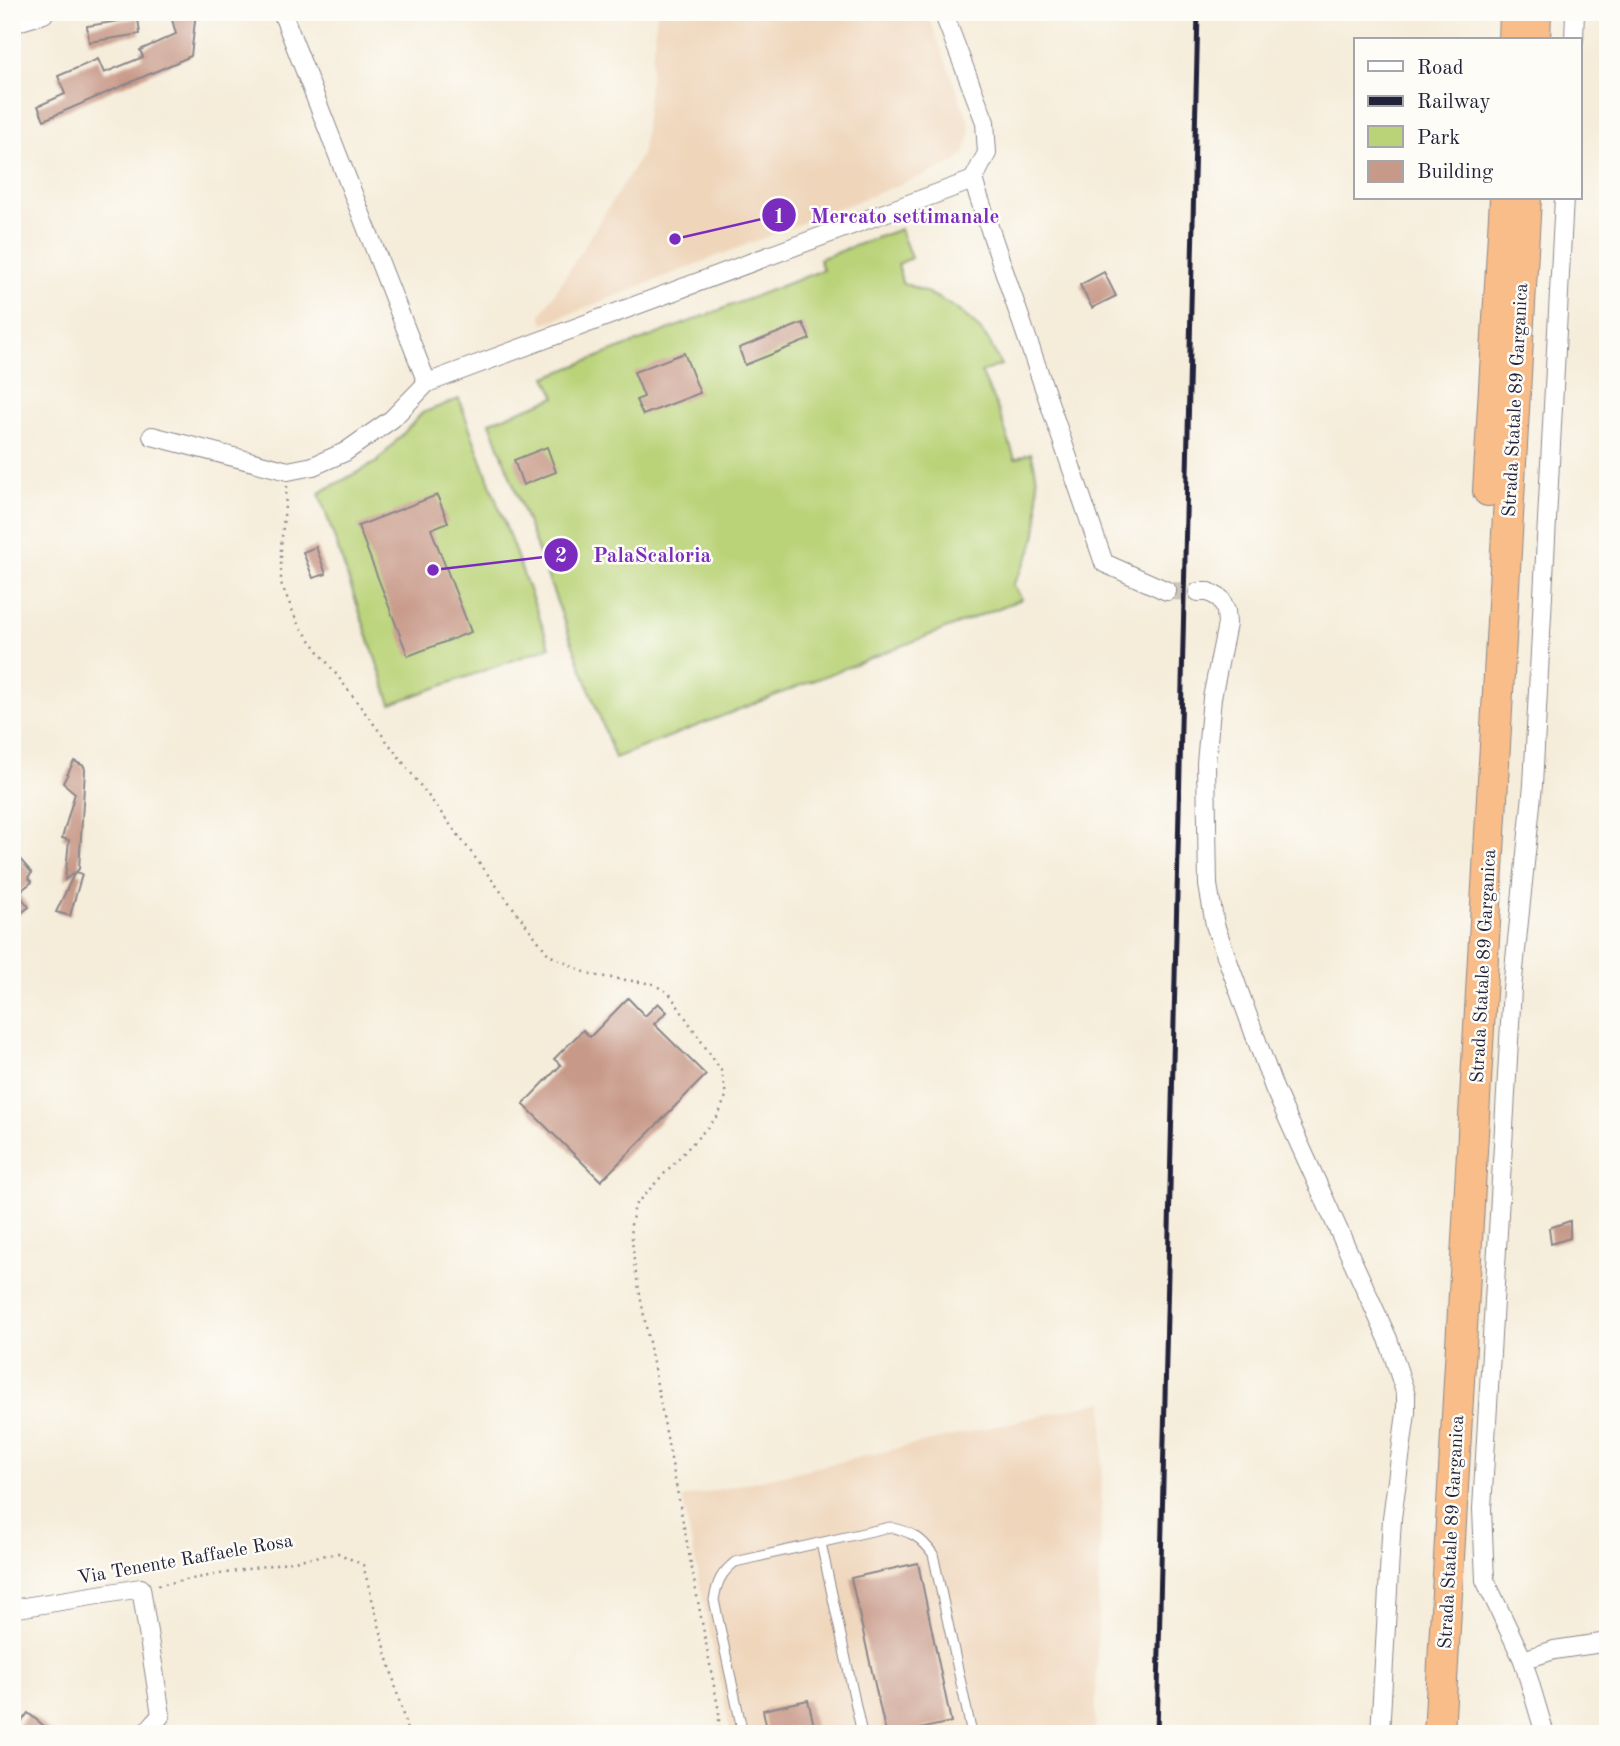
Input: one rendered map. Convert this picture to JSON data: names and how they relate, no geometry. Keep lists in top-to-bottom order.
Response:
{
  "streets": {
    "highway": ["Strada Statale 89 Garganica"],
    "street": ["Via Tenente Raffaele Rosa"]
  },
  "places": ["Mercato settimanale", "PalaScaloria"],
  "legend": [
    "Road",
    "Railway",
    "Park",
    "Building"
  ]
}
